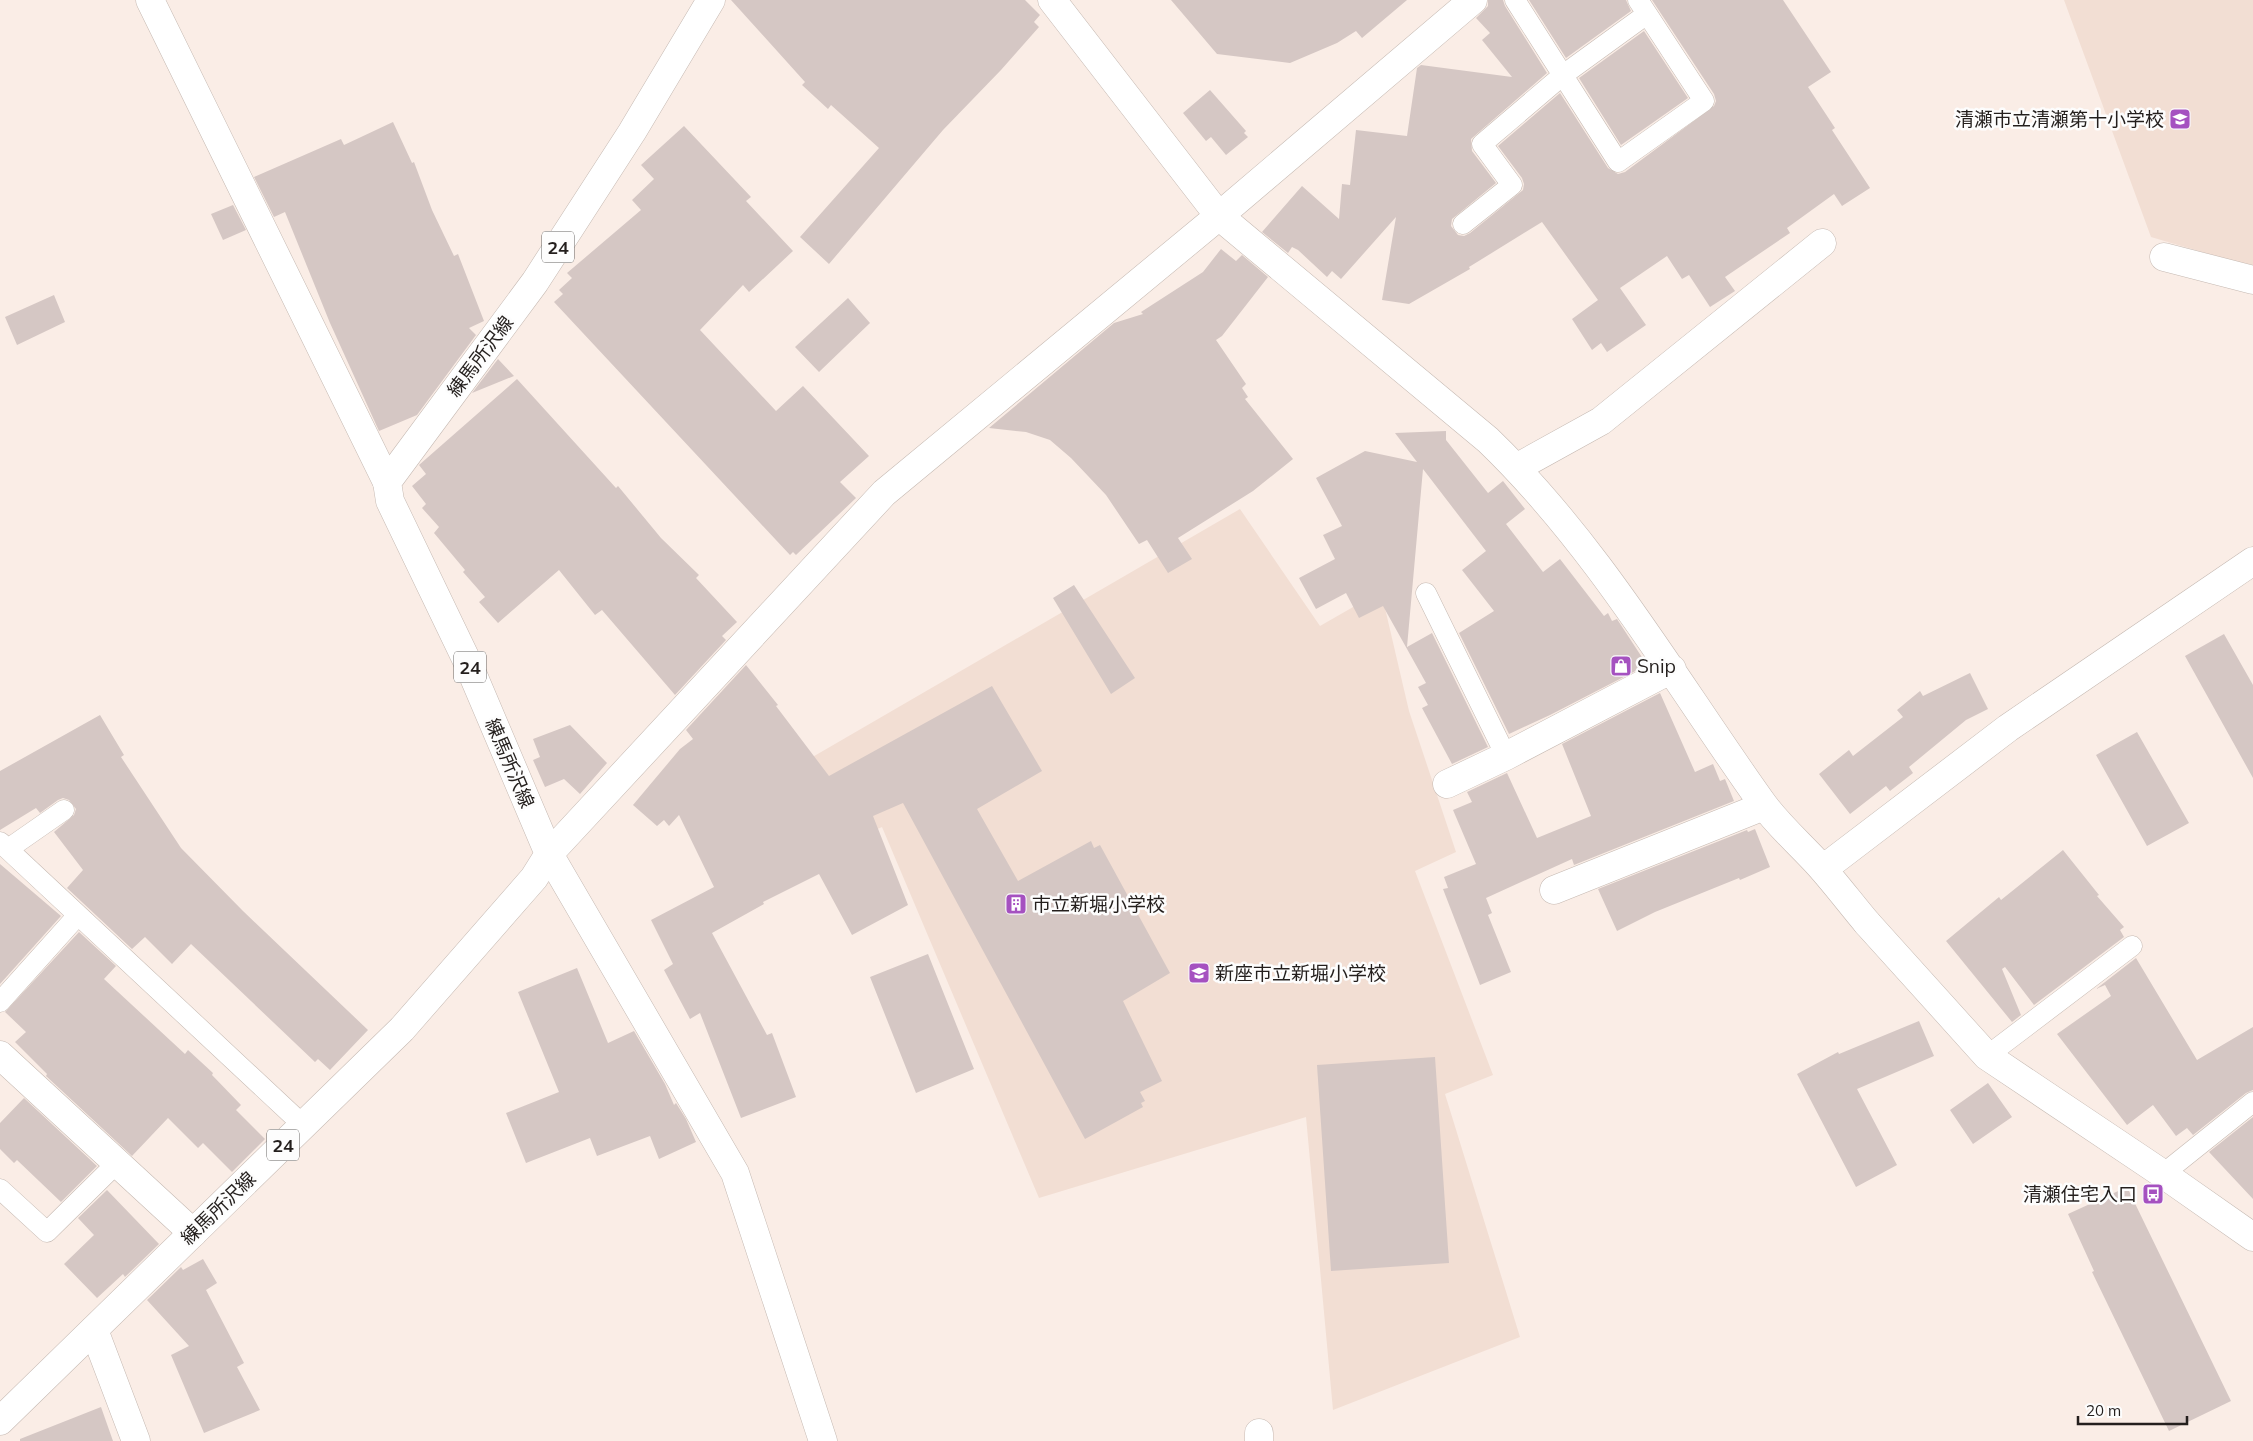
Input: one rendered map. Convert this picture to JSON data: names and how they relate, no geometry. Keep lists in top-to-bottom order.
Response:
{
  "streets": {
    "street": ["24", "練馬所沢線"]
  },
  "places": {
    "school or university": ["清瀬市立清瀬第十小学校", "新座市立新堀小学校"],
    "shop": ["Snip"],
    "building": ["市立新堀小学校"],
    "bus stop": ["清瀬住宅入口"]
  },
  "scale_bar": "20 m"
}
